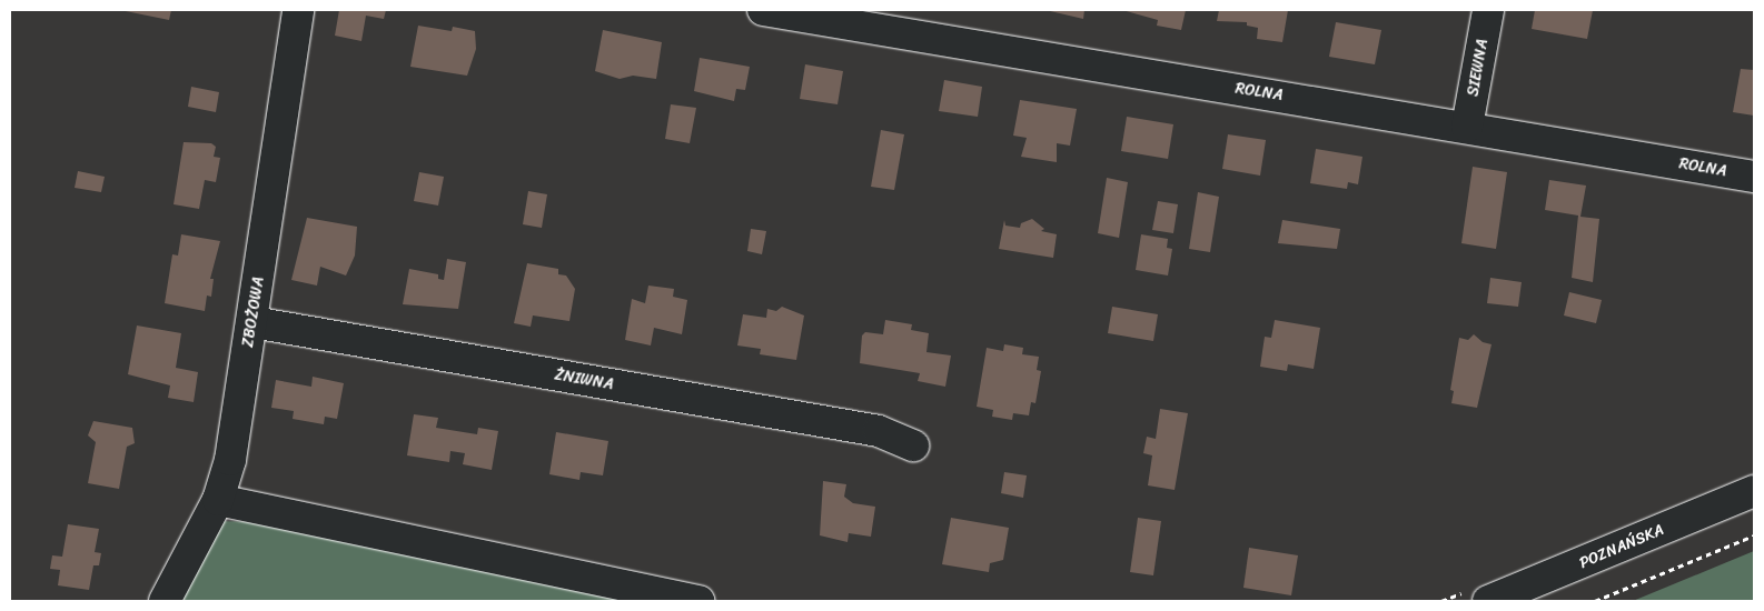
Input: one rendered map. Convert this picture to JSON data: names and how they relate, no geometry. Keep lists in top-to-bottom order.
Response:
{
  "streets": {
    "street": [
      "SIEWNA",
      "ROLNA",
      "ZBOŻOWA",
      "ŻNIWNA",
      "POZNAŃSKA"
    ]
  },
  "crossings": [
    ["SIEWNA", "ROLNA"],
    ["ZBOŻOWA", "ŻNIWNA"]
  ]
}
